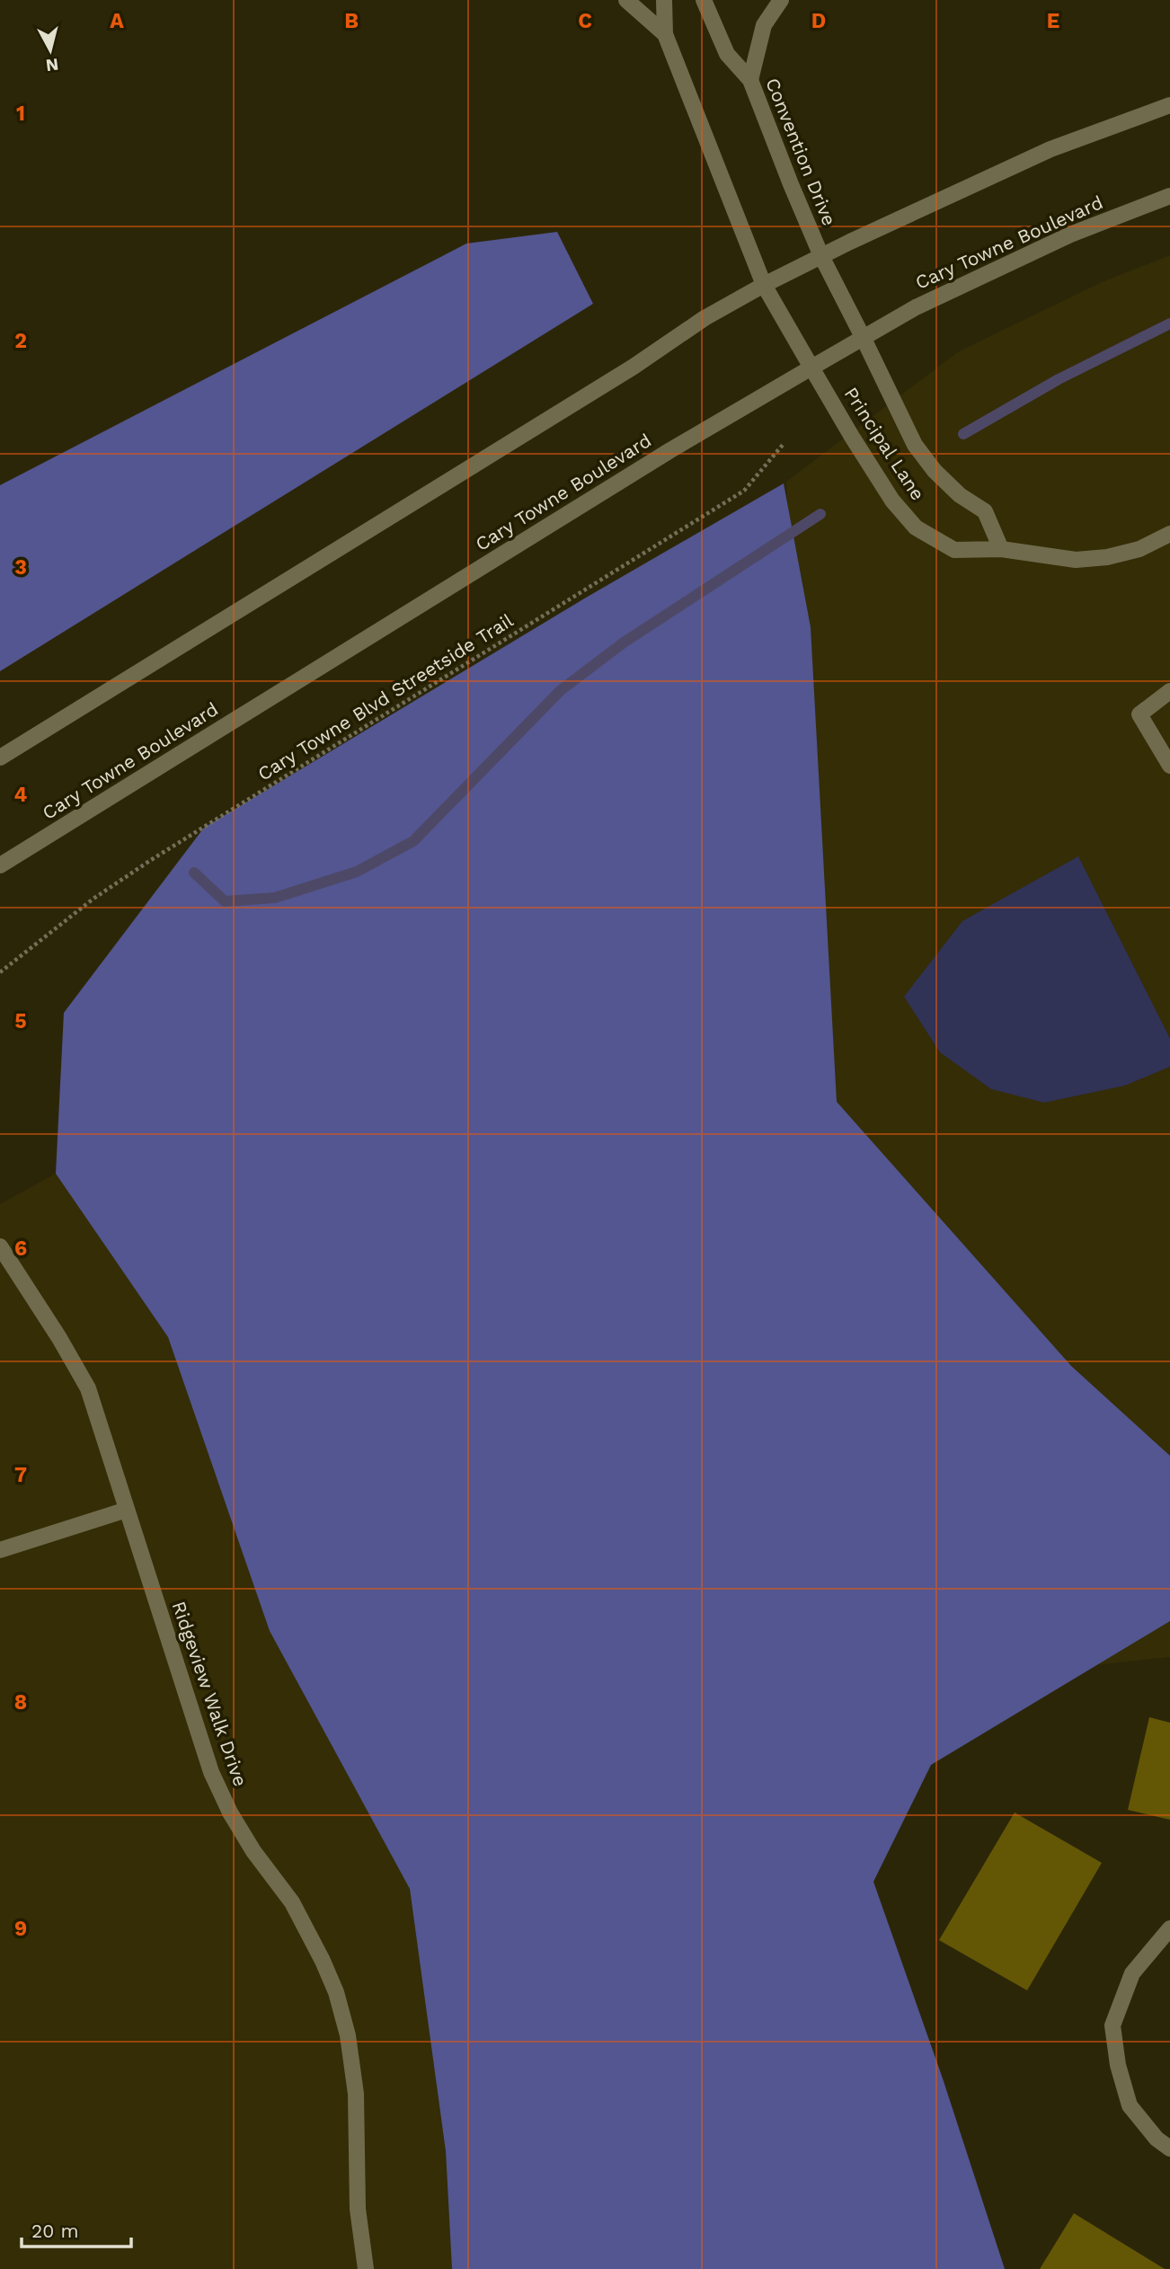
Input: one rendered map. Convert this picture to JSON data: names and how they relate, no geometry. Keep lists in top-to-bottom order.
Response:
{
  "streets": {
    "main road": [
      "Convention Drive",
      "Cary Towne Boulevard",
      "Principal Lane",
      "Ridgeview Walk Drive"
    ],
    "path": ["Cary Towne Blvd Streetside Trail"]
  },
  "crossings": [
    ["Convention Drive", "Cary Towne Boulevard"],
    ["Convention Drive", "Principal Lane"],
    ["Cary Towne Boulevard", "Principal Lane"]
  ],
  "scale_bar": "20 m",
  "north": "bottom",
  "grid": {
    "columns": [
      "A",
      "B",
      "C",
      "D",
      "E"
    ],
    "rows": [
      "1",
      "2",
      "3",
      "4",
      "5",
      "6",
      "7",
      "8",
      "9"
    ]
  }
}
